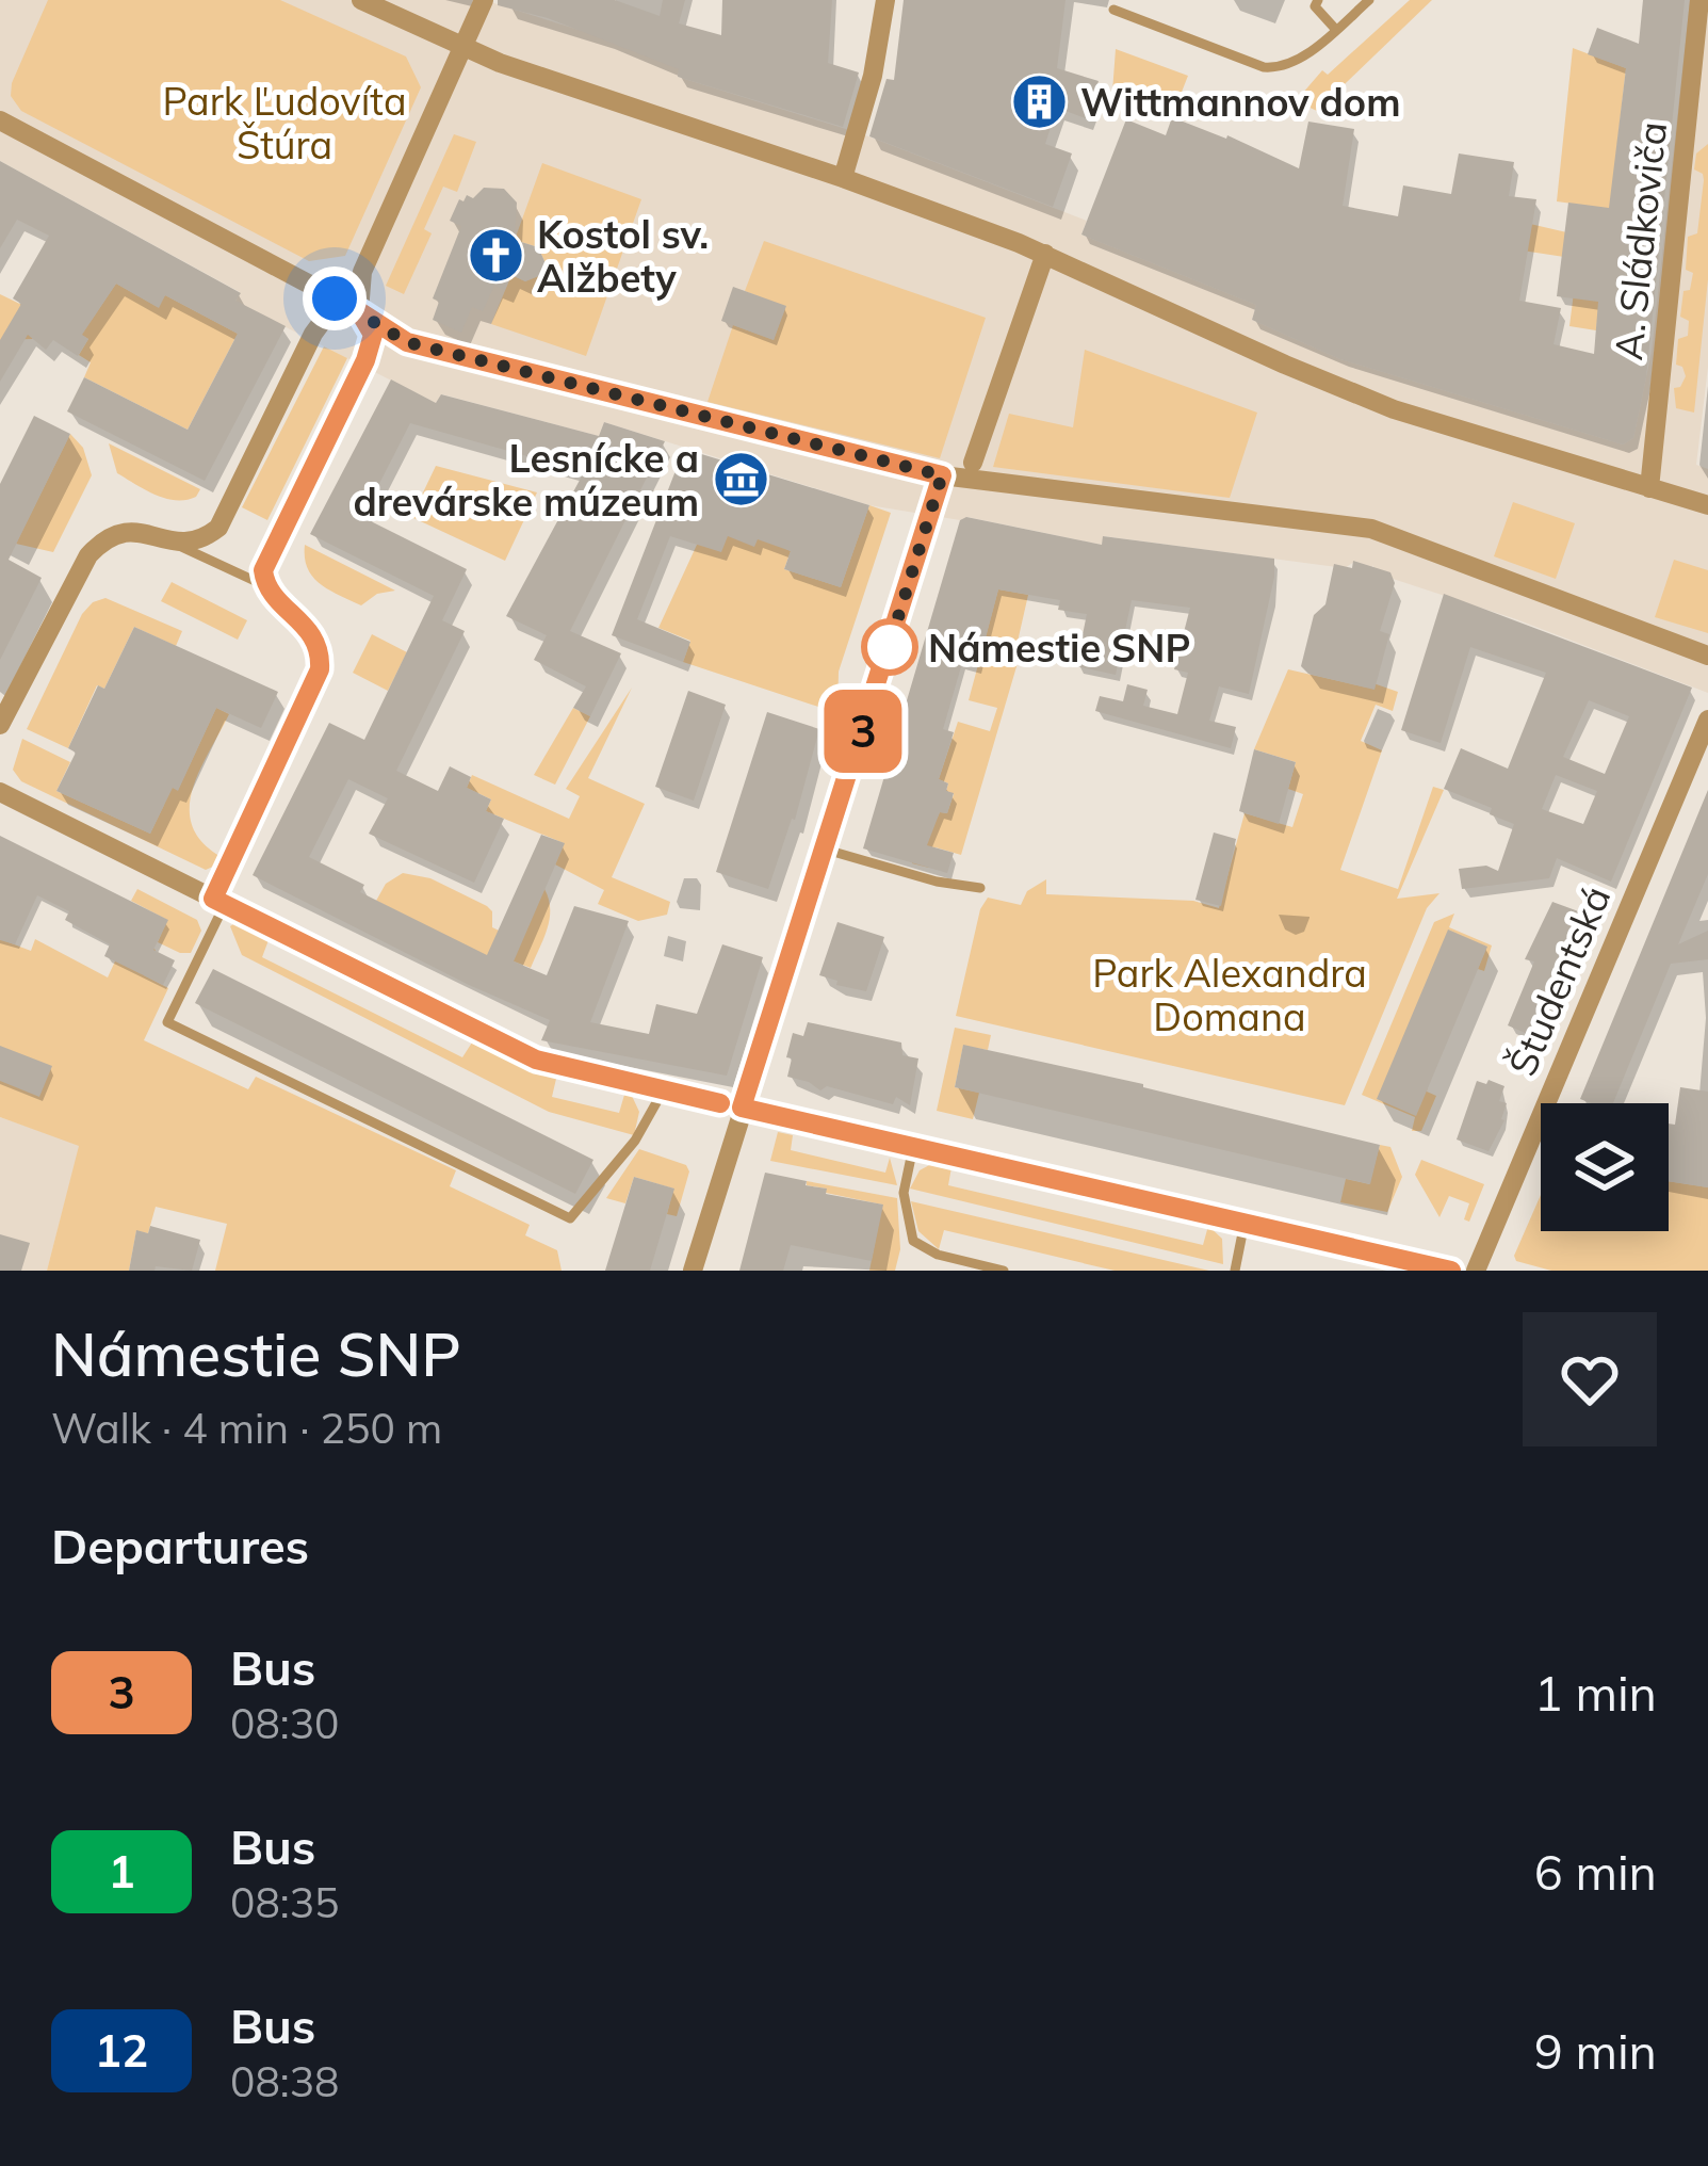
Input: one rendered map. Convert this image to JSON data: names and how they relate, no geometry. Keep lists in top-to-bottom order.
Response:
{
  "streets": {
    "street": ["A. Sládkoviča", "Študentská"]
  },
  "parks": ["Park Ľudovíta Štúra", "Park Alexandra Domana"],
  "places": {
    "building": ["Wittmannov dom"],
    "church": ["Kostol sv. Alžbety"],
    "museum": ["Lesnícke a drevárske múzeum"],
    "other": ["Námestie SNP"]
  },
  "lines": ["bus line 3"],
  "page": {
    "on_map": "3",
    "heading": [
      ["Námestie SNP", "Walk · 4 min · 250 m"],
      "Departures"
    ],
    "list": [
      {
        "mark": "3",
        "name": "Bus",
        "note": "08:30",
        "value": "1 min"
      },
      {
        "mark": "1",
        "name": "Bus",
        "note": "08:35",
        "value": "6 min"
      },
      {
        "mark": "12",
        "name": "Bus",
        "note": "08:38",
        "value": "9 min"
      }
    ]
  }
}
